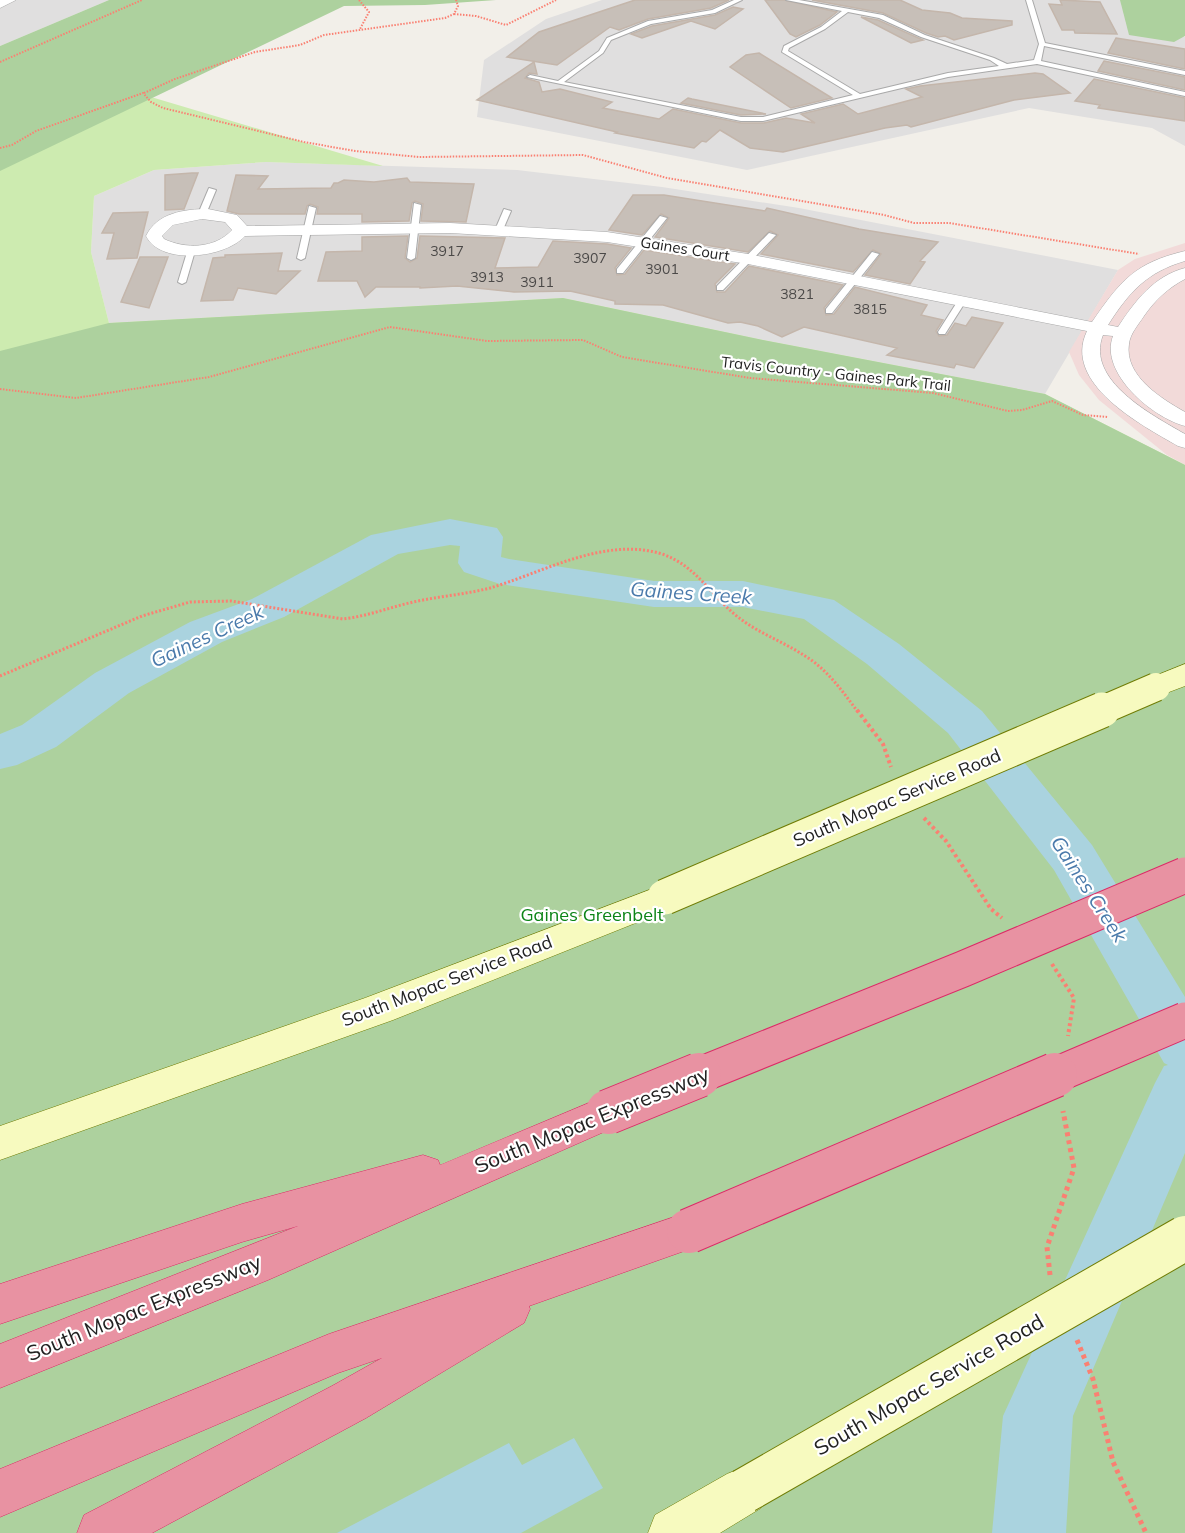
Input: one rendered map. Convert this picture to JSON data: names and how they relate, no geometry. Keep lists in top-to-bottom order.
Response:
{
  "streets": {
    "highway": ["South Mopac Expressway"],
    "main road": ["South Mopac Service Road"],
    "street": ["Gaines Court"],
    "path": ["Travis Country - Gaines Park Trail"]
  },
  "water": ["Gaines Creek"],
  "parks": ["Gaines Greenbelt"],
  "house_numbers": [
    "3917",
    "3907",
    "3901",
    "3913",
    "3911",
    "3821",
    "3815"
  ]
}
